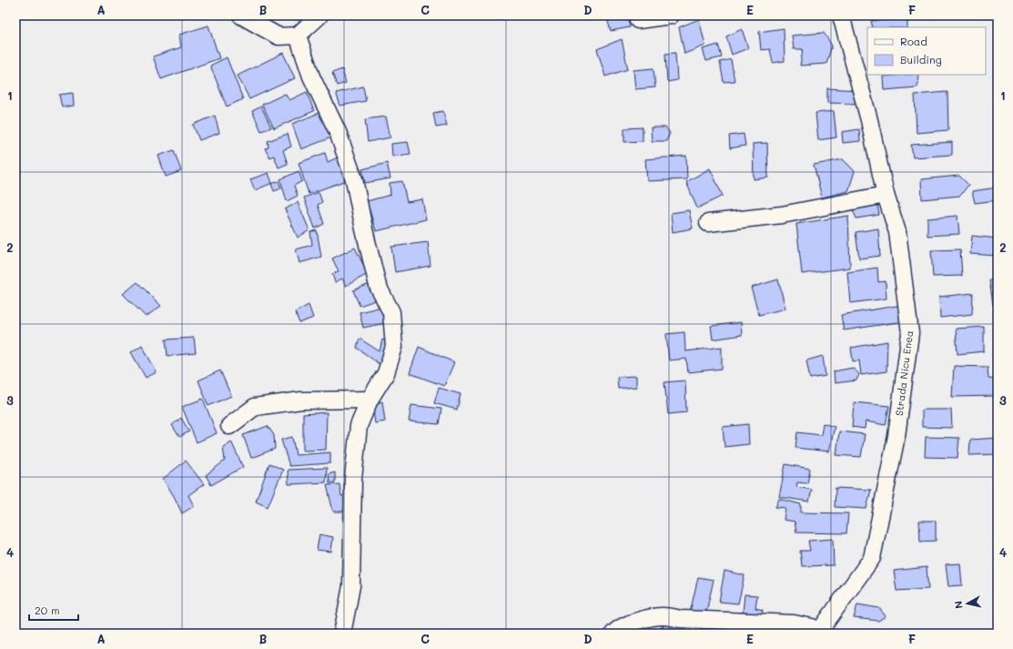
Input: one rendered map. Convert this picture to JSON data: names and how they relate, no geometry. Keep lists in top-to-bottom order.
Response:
{
  "streets": {
    "street": ["Strada Nicu Enea"]
  },
  "legend": ["Road", "Building"],
  "scale_bar": "20 m",
  "north": "left",
  "grid": {
    "columns": [
      "A",
      "B",
      "C",
      "D",
      "E",
      "F"
    ],
    "rows": [
      "1",
      "2",
      "3",
      "4"
    ]
  }
}
